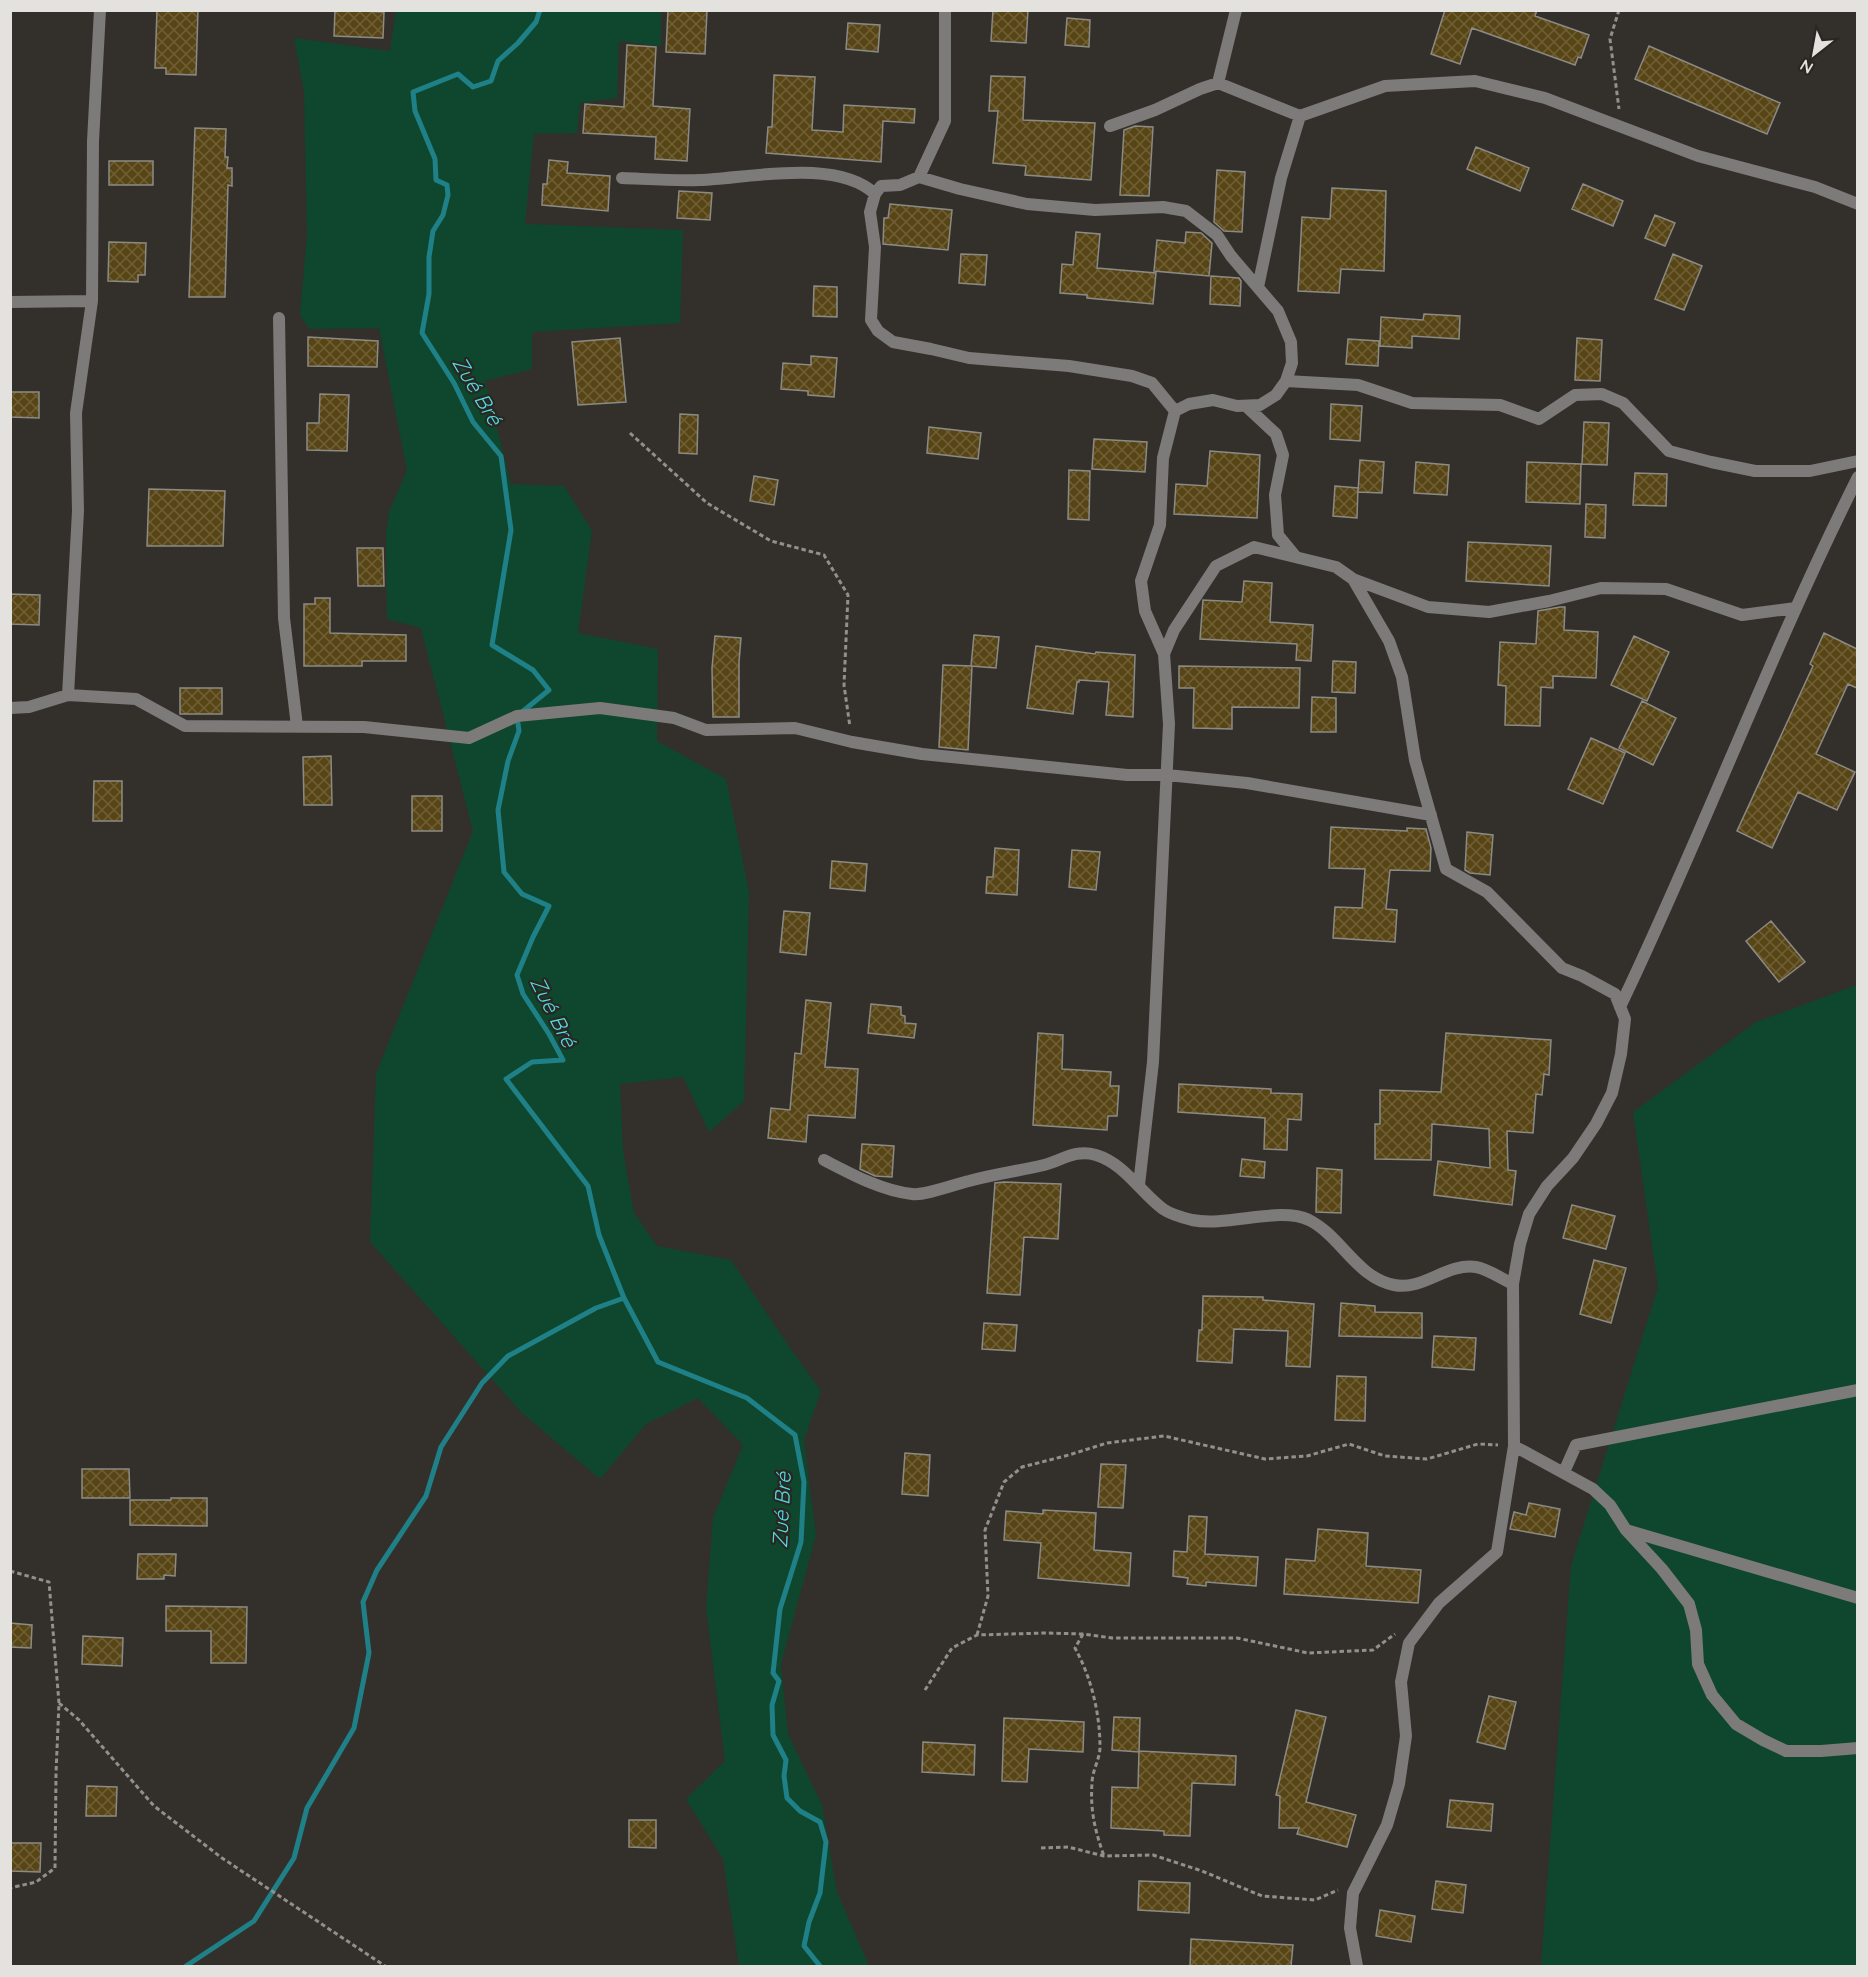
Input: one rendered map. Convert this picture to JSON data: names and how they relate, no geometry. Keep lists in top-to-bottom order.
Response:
{
  "water": ["Zué Bré"],
  "north": "bottom left"
}
